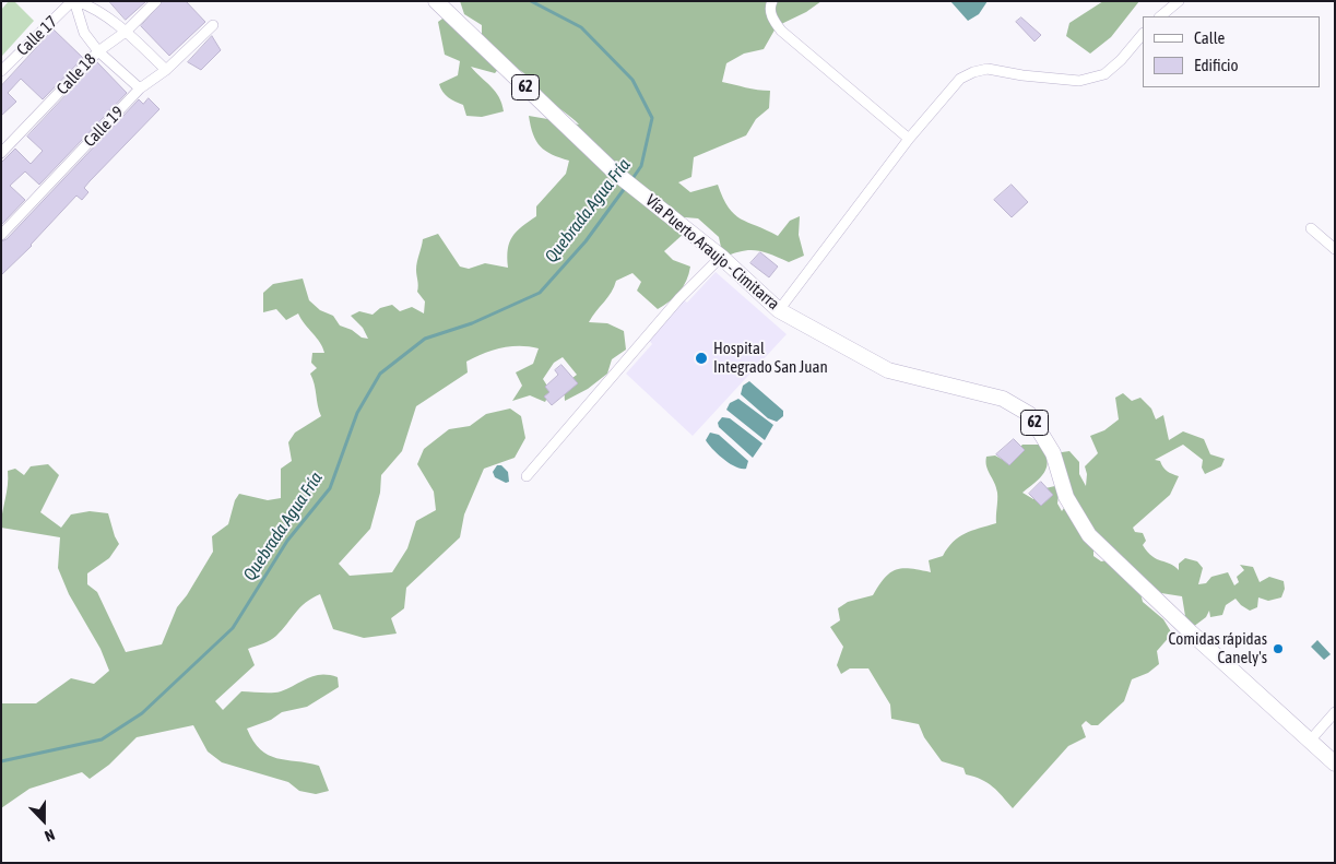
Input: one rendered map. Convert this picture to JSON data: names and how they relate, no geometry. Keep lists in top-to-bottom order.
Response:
{
  "streets": {
    "main road": ["62", "Vía Puerto Araujo - Cimitarra"],
    "street": ["Calle 17", "Calle 18", "Calle 19"]
  },
  "water": ["Quebrada Agua Fría"],
  "places": ["Hospital Integrado San Juan", "Comidas rápidas Canely's"],
  "legend": ["Calle", "Edificio"],
  "north": "bottom"
}
